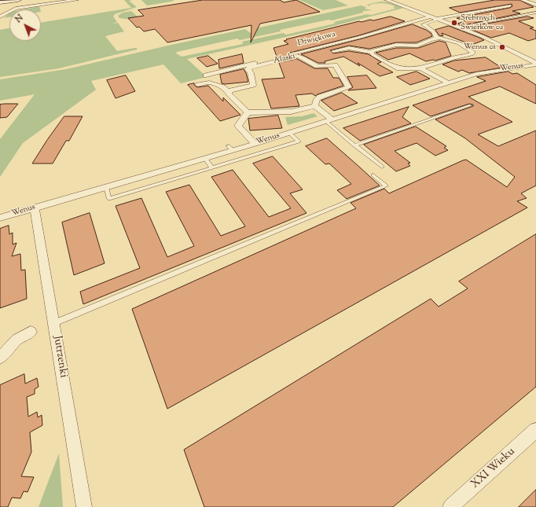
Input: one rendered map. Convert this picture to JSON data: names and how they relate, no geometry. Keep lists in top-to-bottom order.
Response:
{
  "streets": {
    "street": [
      "Dźwiękowa",
      "Alaski",
      "Wenus",
      "Jutrzenki",
      "XXI Wieku"
    ]
  },
  "crossings": [
    ["Wenus", "Jutrzenki"]
  ],
  "places": ["Srebrnych Świerków 02", "Wenus 01"],
  "north": "top left"
}
